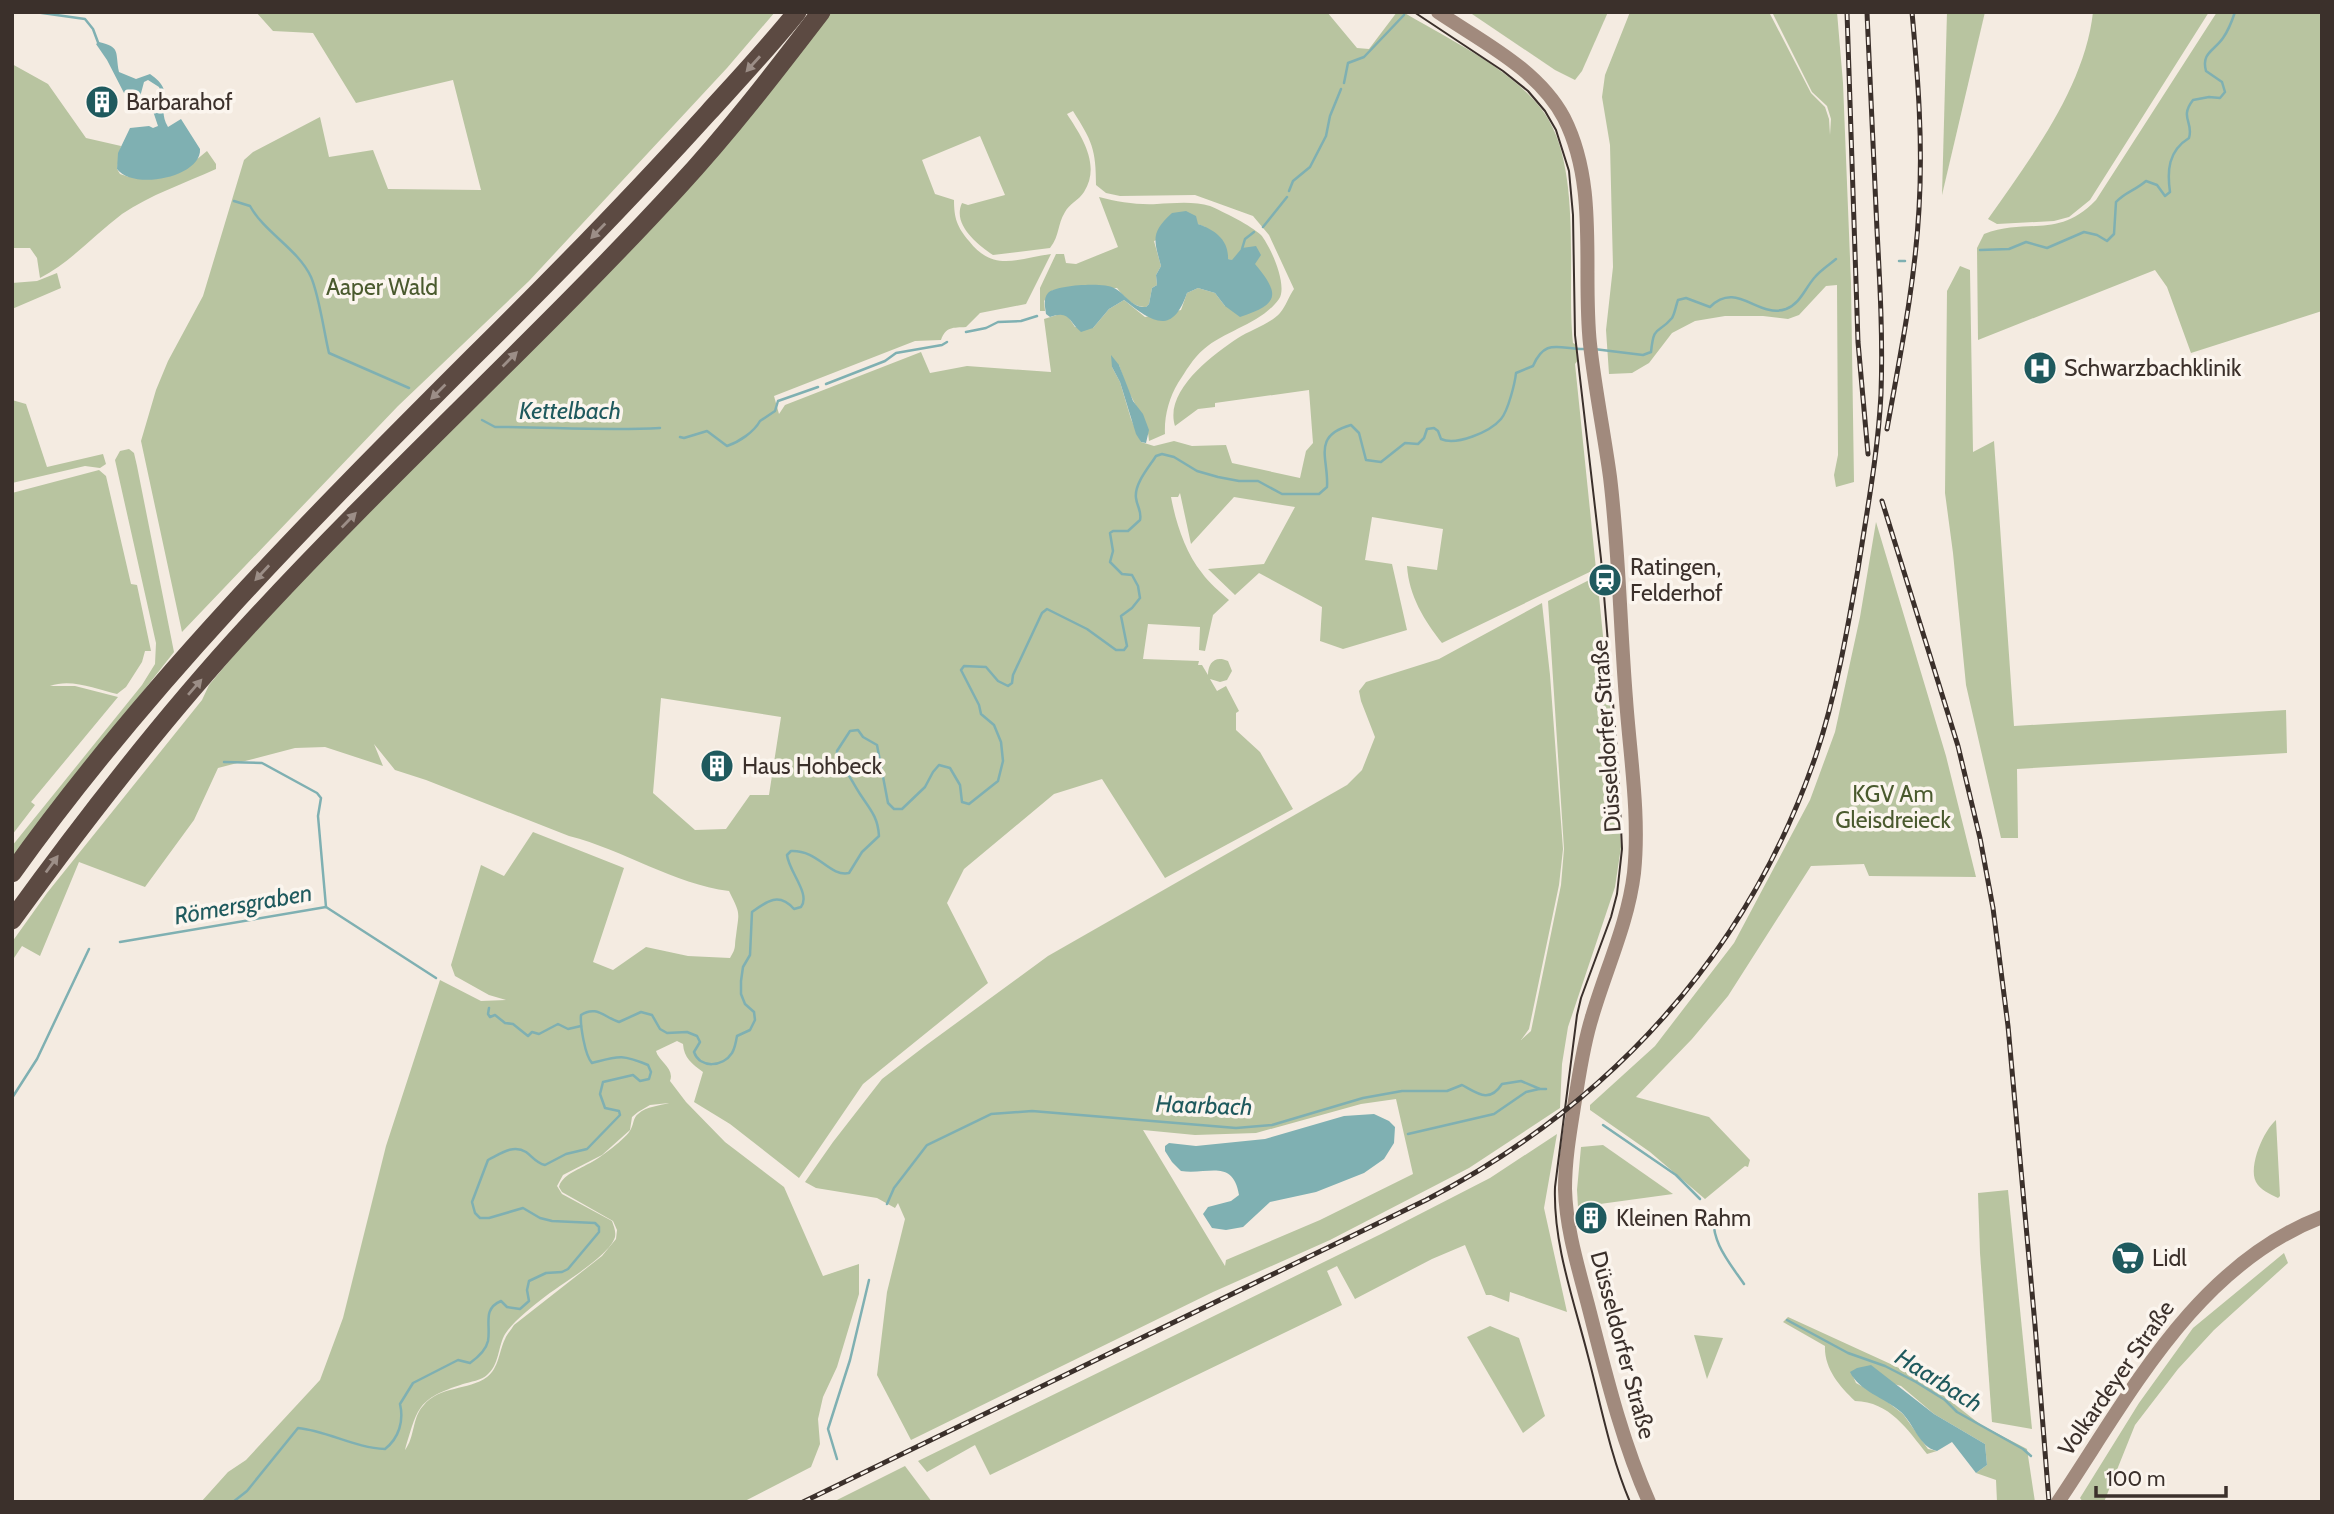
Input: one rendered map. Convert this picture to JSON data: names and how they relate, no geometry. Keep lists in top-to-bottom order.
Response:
{
  "streets": {
    "main road": ["Düsseldorfer Straße", "Volkardeyer Straße"]
  },
  "water": ["Kettelbach", "Römersgraben", "Haarbach"],
  "parks": ["Aaper Wald", "KGV Am Gleisdreieck"],
  "places": {
    "building": ["Barbarahof", "Haus Hohbeck", "Kleinen Rahm"],
    "hospital": ["Schwarzbachklinik"],
    "station": ["Ratingen, Felderhof"],
    "supermarket": ["Lidl"]
  },
  "scale_bar": "100 m"
}
